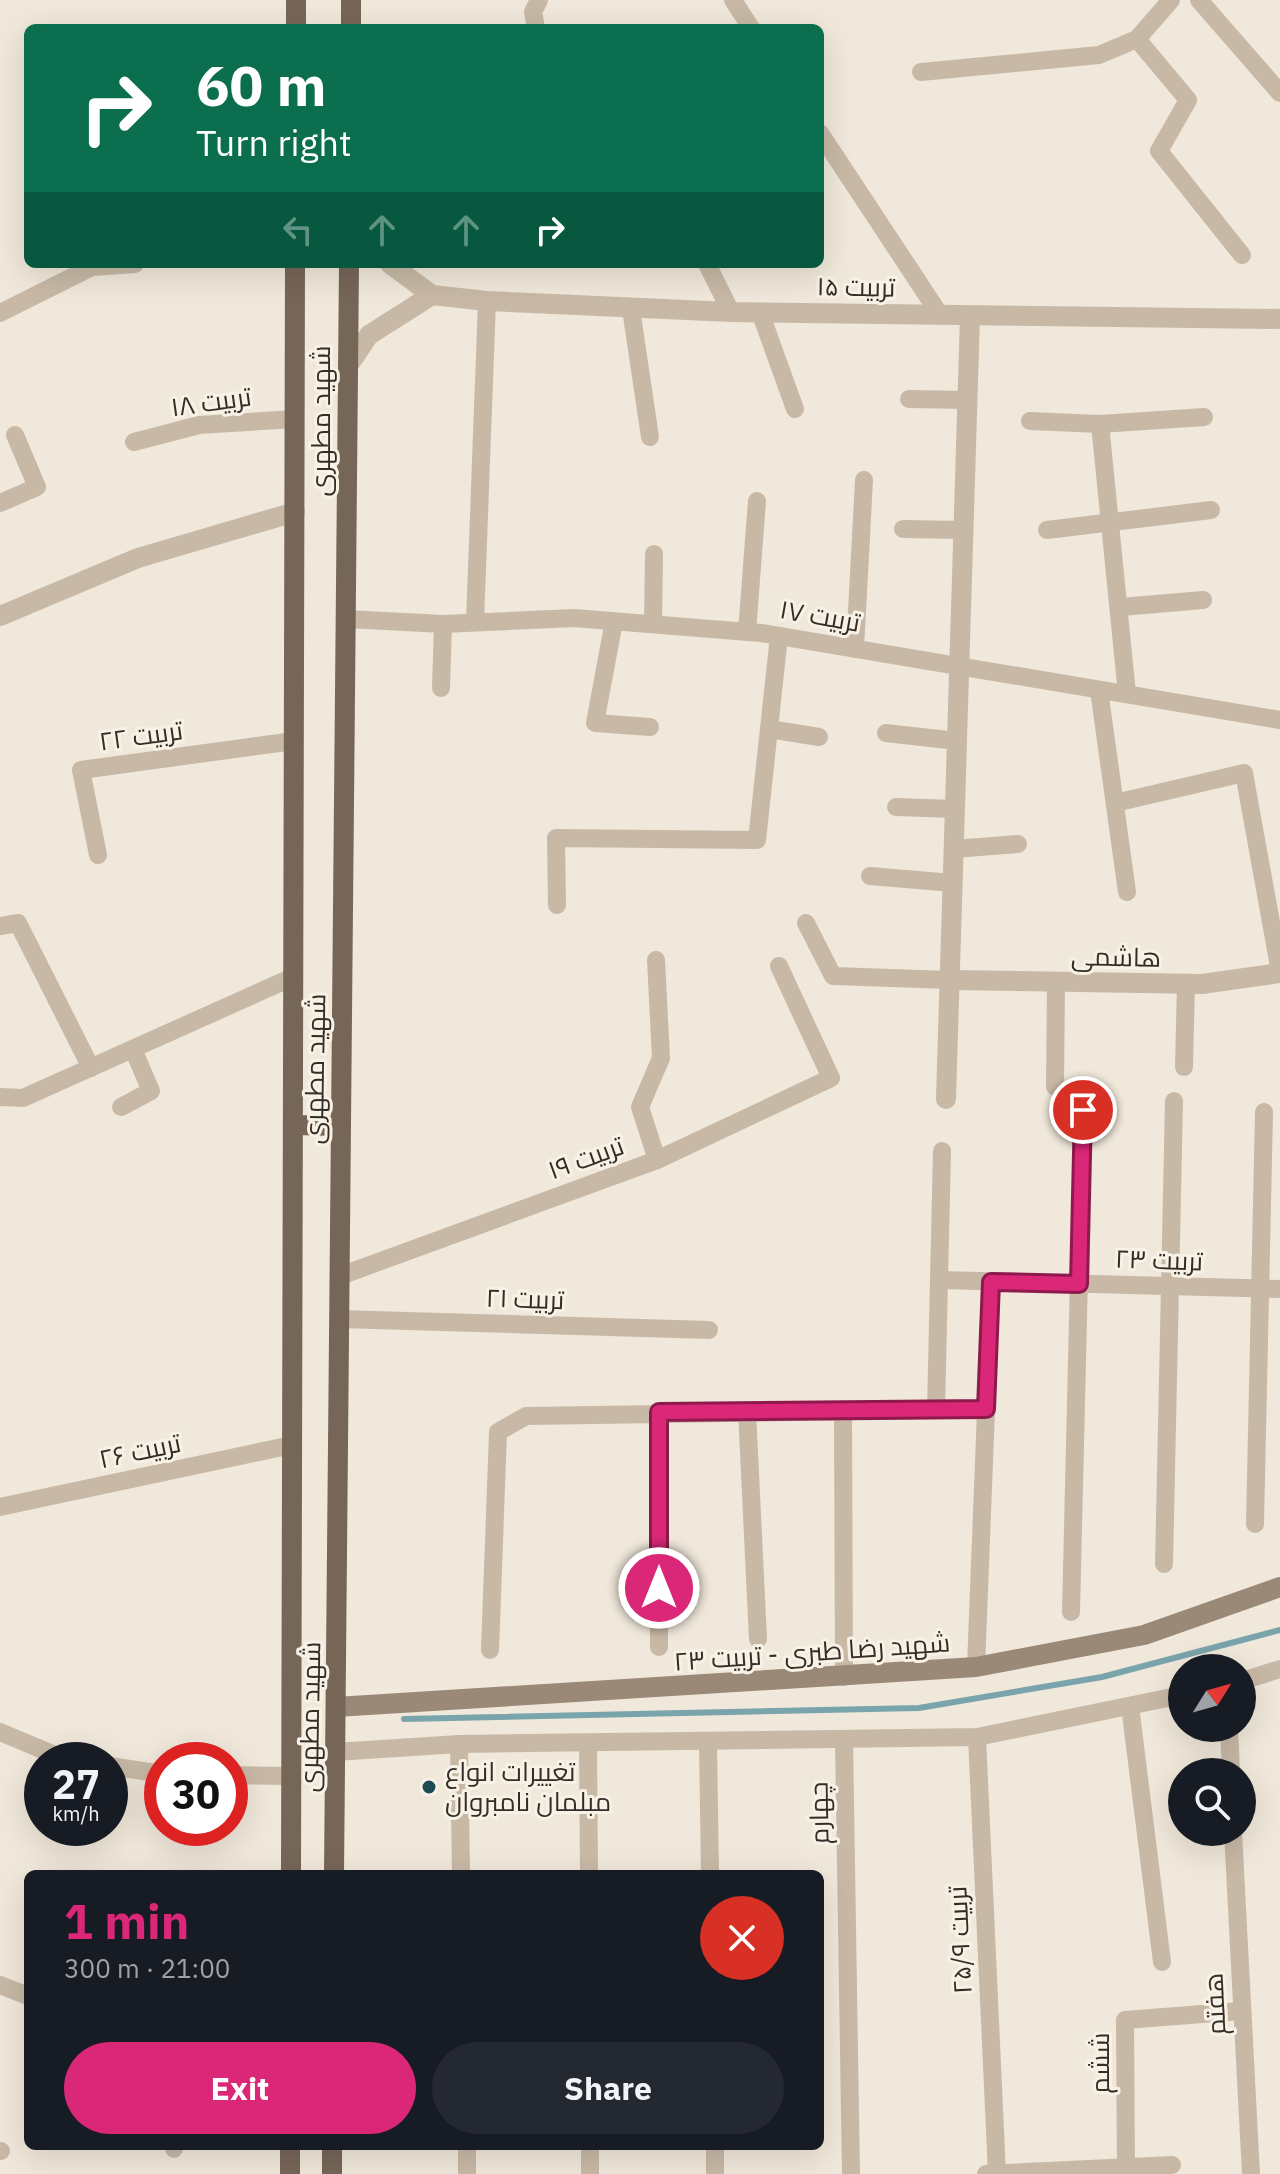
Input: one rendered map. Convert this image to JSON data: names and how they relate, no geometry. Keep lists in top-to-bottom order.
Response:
{
  "streets": {
    "main road": ["شهید مطهری", "شهید رضا طبری - تربیت ۲۳"],
    "street": [
      "تربیت ۱۵",
      "تربیت ۱۸",
      "تربیت ۱۷",
      "تربیت ۲۲",
      "هاشمی",
      "تربیت ۱۹",
      "تربیت ۲۳",
      "تربیت ۲۱",
      "تربیت ۲۶",
      "چهارم",
      "تربیت ۲۵/۹",
      "هفتم",
      "ششم"
    ]
  },
  "crossings": [
    ["تربیت ۱۸", "شهید مطهری"],
    ["شهید مطهری", "تربیت ۱۷"],
    ["شهید مطهری", "تربیت ۲۲"],
    ["شهید مطهری", "تربیت ۱۹"],
    ["شهید مطهری", "تربیت ۲۱"],
    ["شهید مطهری", "تربیت ۲۶"],
    ["شهید مطهری", "شهید رضا طبری - تربیت ۲۳"],
    ["هفتم", "ششم"]
  ],
  "places": ["تغییرات انواع مبلمان نامبروان"],
  "north": "top right",
  "page": {
    "turn": ["60 m", "Turn right"],
    "speed": "27 km/h",
    "limit": "30",
    "heading": ["1 min", "300 m · 21:00"],
    "buttons": ["Exit", "Share"]
  }
}
